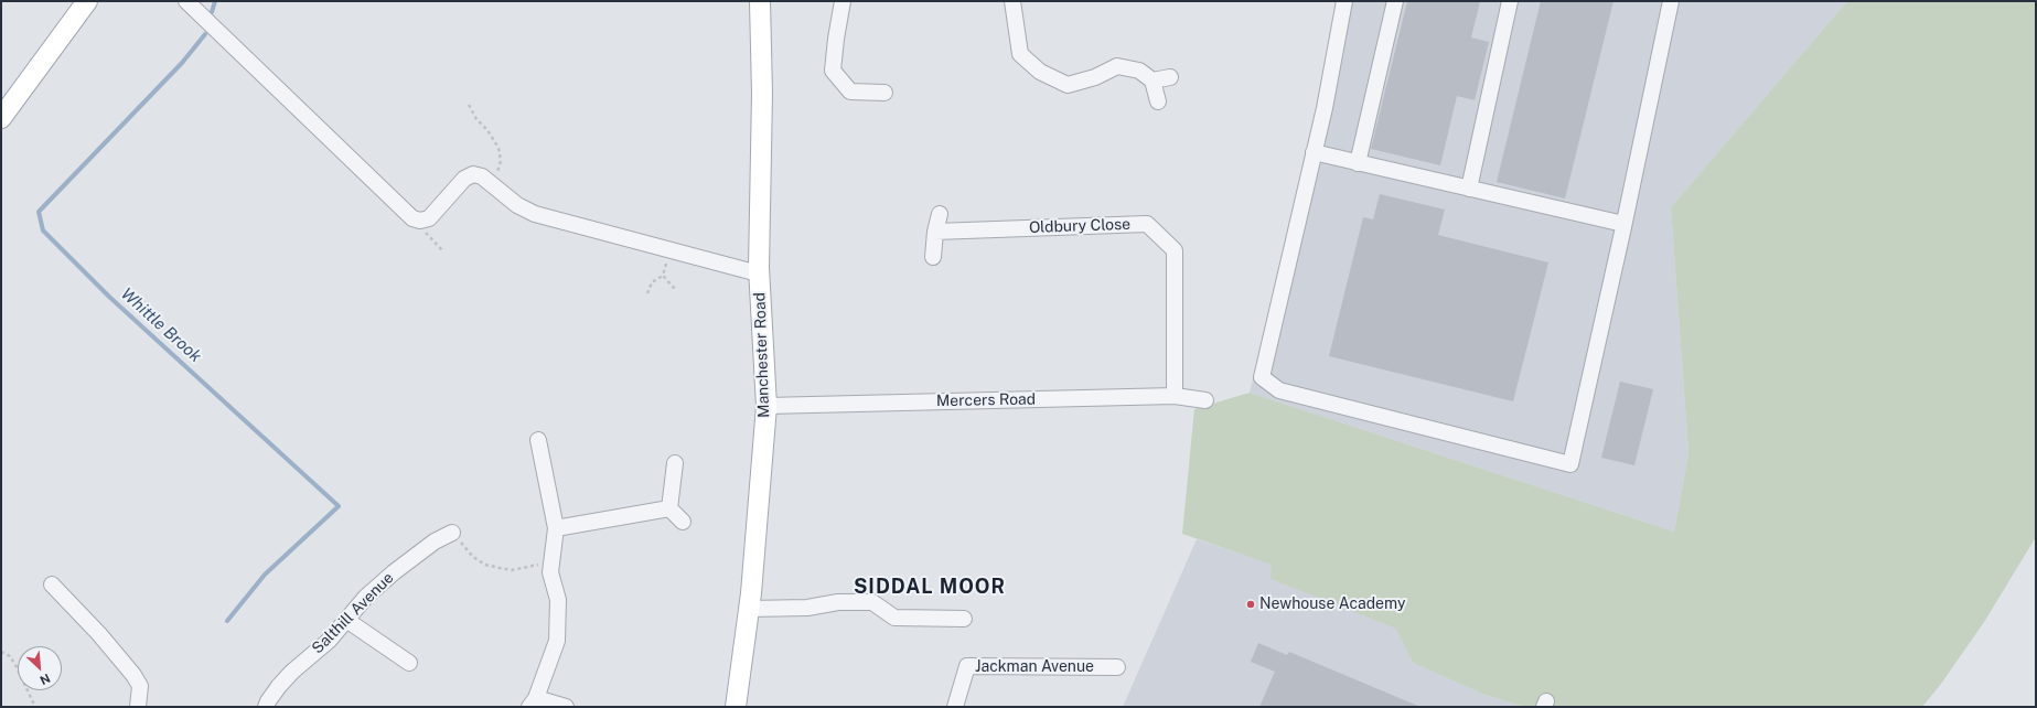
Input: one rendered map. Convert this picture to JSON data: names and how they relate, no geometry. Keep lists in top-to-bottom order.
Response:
{
  "streets": {
    "main road": ["Manchester Road"],
    "street": [
      "Oldbury Close",
      "Mercers Road",
      "Salthill Avenue",
      "Jackman Avenue"
    ]
  },
  "crossings": [
    ["Oldbury Close", "Mercers Road"],
    ["Manchester Road", "Mercers Road"]
  ],
  "districts": ["SIDDAL MOOR"],
  "water": ["Whittle Brook"],
  "places": ["Newhouse Academy"],
  "north": "bottom right"
}
